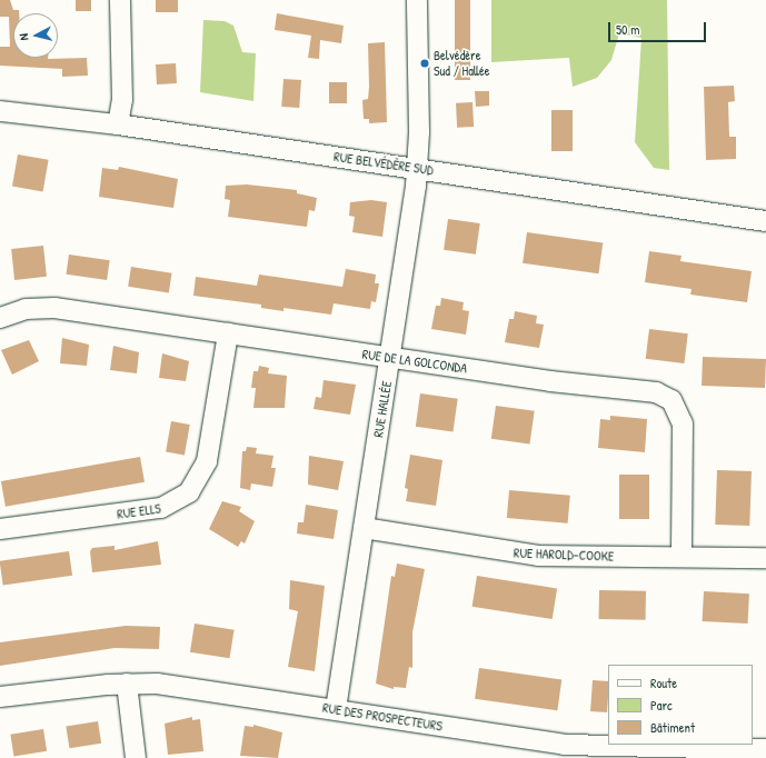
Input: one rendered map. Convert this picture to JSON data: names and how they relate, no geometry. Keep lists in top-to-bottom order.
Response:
{
  "streets": {
    "street": [
      "RUE BELVÉDÈRE SUD",
      "RUE DE LA GOLCONDA",
      "RUE HALLÉE",
      "RUE ELLS",
      "RUE HAROLD-COOKE",
      "RUE DES PROSPECTEURS"
    ]
  },
  "crossings": [
    ["RUE BELVÉDÈRE SUD", "RUE HALLÉE"],
    ["RUE DE LA GOLCONDA", "RUE HALLÉE"],
    ["RUE DE LA GOLCONDA", "RUE ELLS"],
    ["RUE DE LA GOLCONDA", "RUE HAROLD-COOKE"],
    ["RUE HALLÉE", "RUE HAROLD-COOKE"],
    ["RUE HALLÉE", "RUE DES PROSPECTEURS"]
  ],
  "places": ["Belvédère Sud / Hallée"],
  "legend": ["Route", "Parc", "Bâtiment"],
  "scale_bar": "50 m",
  "north": "left"
}
